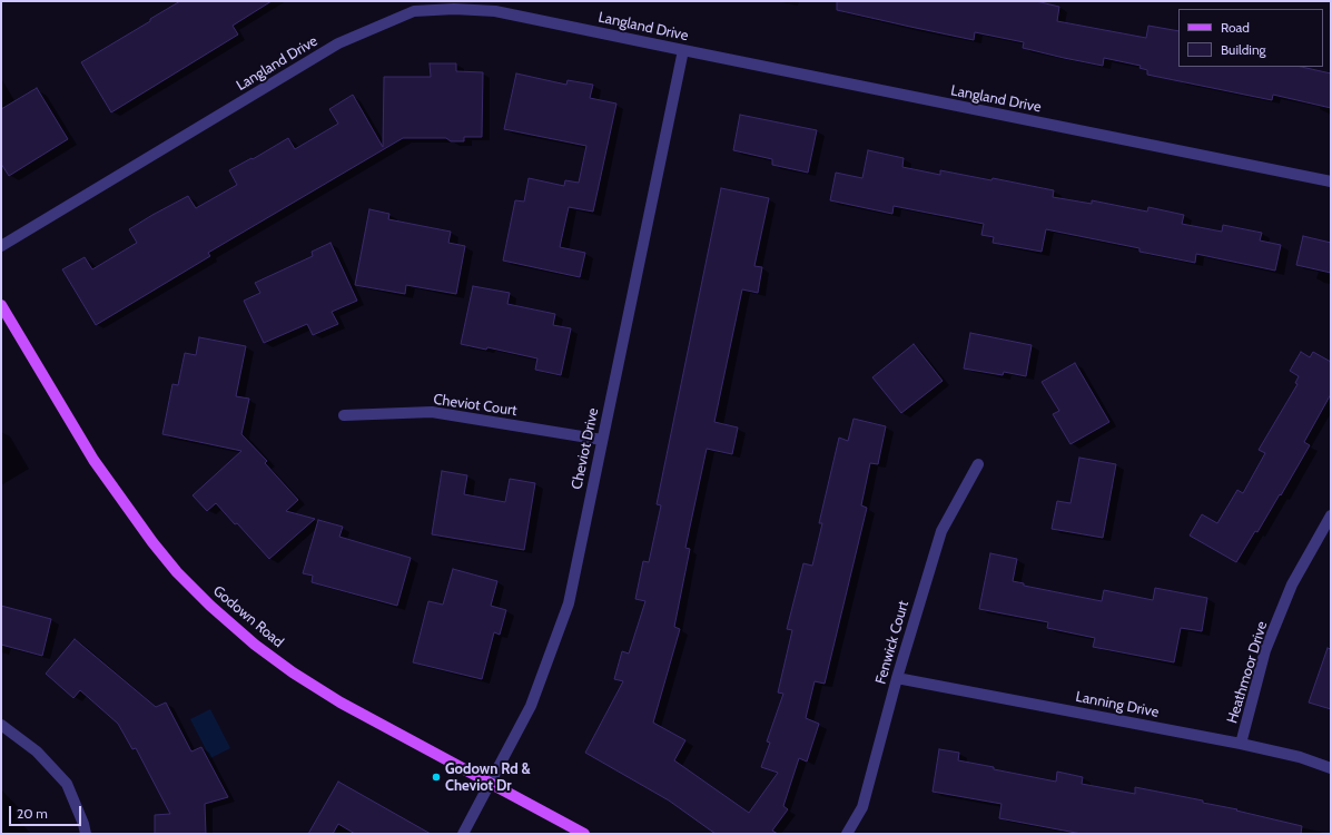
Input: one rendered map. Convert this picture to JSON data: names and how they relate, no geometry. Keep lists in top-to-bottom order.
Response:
{
  "streets": {
    "main road": ["Godown Road"],
    "street": [
      "Langland Drive",
      "Cheviot Court",
      "Cheviot Drive",
      "Fenwick Court",
      "Heathmoor Drive",
      "Lanning Drive"
    ]
  },
  "crossings": [
    ["Langland Drive", "Cheviot Drive"],
    ["Cheviot Court", "Cheviot Drive"],
    ["Cheviot Drive", "Godown Road"],
    ["Fenwick Court", "Lanning Drive"],
    ["Heathmoor Drive", "Lanning Drive"]
  ],
  "places": ["Godown Rd & Cheviot Dr"],
  "legend": ["Road", "Building"],
  "scale_bar": "20 m"
}
